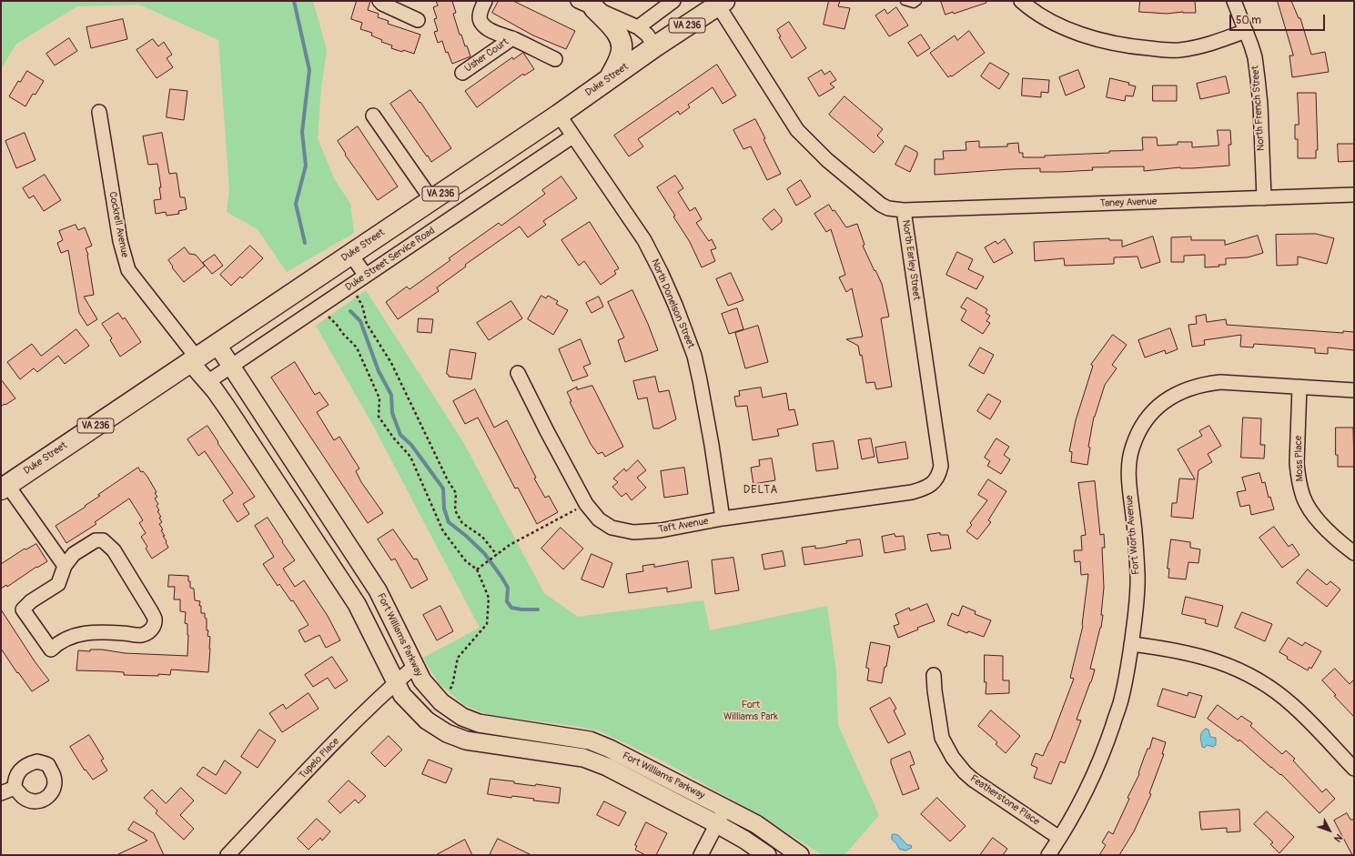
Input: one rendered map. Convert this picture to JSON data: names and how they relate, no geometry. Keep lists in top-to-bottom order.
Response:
{
  "streets": {
    "main road": ["VA 236", "Duke Street"],
    "street": [
      "Usher Court",
      "North French Street",
      "Taney Avenue",
      "Cockrell Avenue",
      "Duke Street Service Road",
      "North Earley Street",
      "North Donelson Street",
      "Moss Place",
      "Taft Avenue",
      "Fort Worth Avenue",
      "Fort Williams Parkway",
      "Tupelo Place",
      "Featherstone Place"
    ]
  },
  "crossings": [
    ["Duke Street", "Cockrell Avenue"],
    ["Duke Street", "North Earley Street"],
    ["Duke Street", "North Donelson Street"],
    ["Duke Street", "Fort Williams Parkway"],
    ["North French Street", "Taney Avenue"],
    ["Taney Avenue", "North Earley Street"],
    ["Cockrell Avenue", "Fort Williams Parkway"],
    ["Duke Street Service Road", "North Donelson Street"],
    ["Duke Street Service Road", "Fort Williams Parkway"],
    ["North Earley Street", "Taft Avenue"],
    ["North Donelson Street", "Taft Avenue"],
    ["Moss Place", "Fort Worth Avenue"],
    ["Fort Worth Avenue", "Featherstone Place"],
    ["Fort Williams Parkway", "Tupelo Place"]
  ],
  "districts": ["DELTA"],
  "parks": ["Fort Williams Park"],
  "scale_bar": "50 m",
  "north": "bottom right"
}
